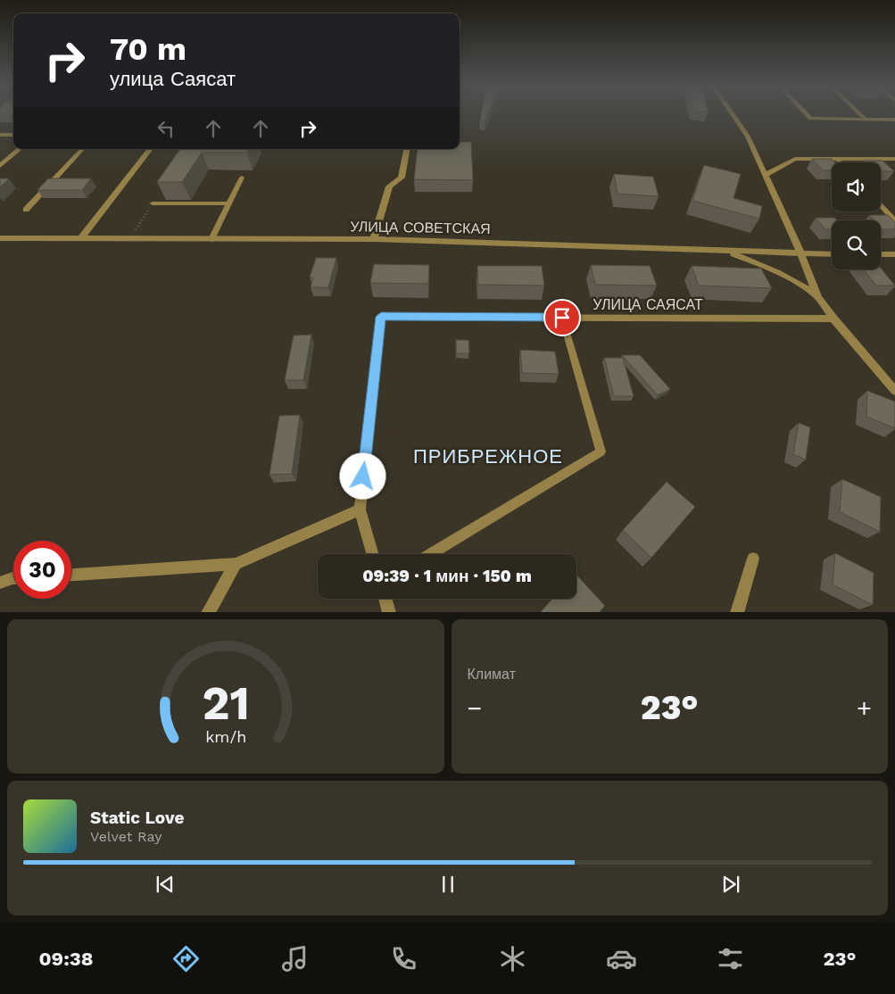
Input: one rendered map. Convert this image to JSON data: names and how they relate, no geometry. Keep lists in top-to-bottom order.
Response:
{
  "streets": {
    "street": ["УЛИЦА СОВЕТСКАЯ", "УЛИЦА САЯСАТ"]
  },
  "districts": ["ПРИБРЕЖНОЕ"],
  "page": {
    "turn": ["70 m", "улица Саясат"],
    "limit": "30",
    "trip": "09:39 · 1 мин · 150 m",
    "tile": "Климат",
    "heat": ["−", "23°", "+"],
    "song": ["Static Love", "Velvet Ray"],
    "tabs": ["09:38", "23°"],
    "gauge": ["21", "km/h"]
  }
}
